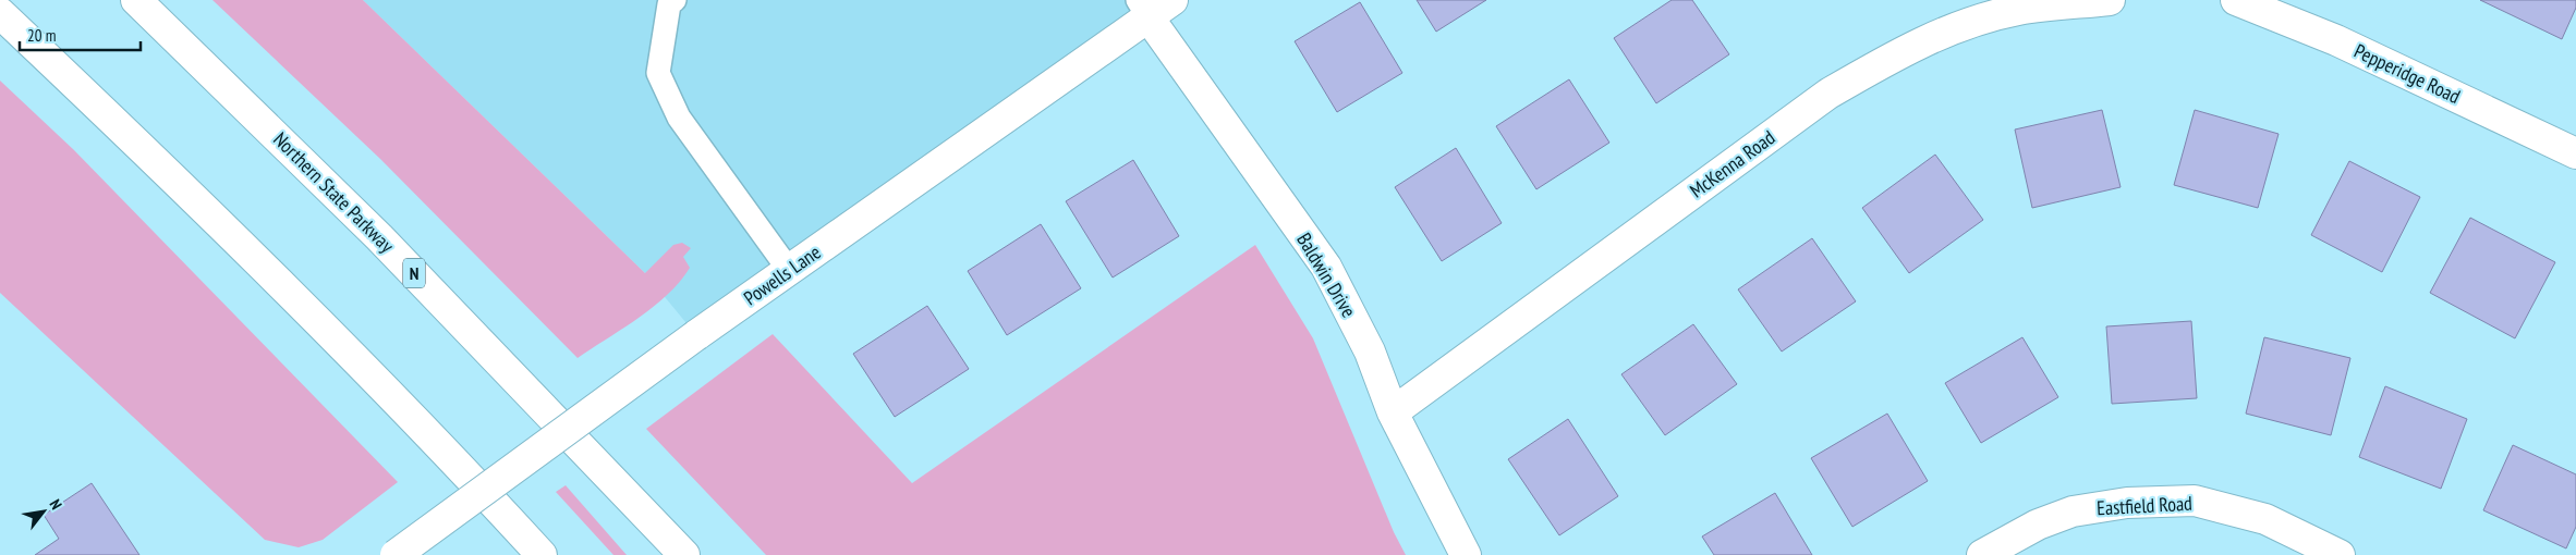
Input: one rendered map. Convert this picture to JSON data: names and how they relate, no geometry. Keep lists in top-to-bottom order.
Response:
{
  "streets": {
    "main road": [
      "Pepperidge Road",
      "McKenna Road",
      "Northern State Parkway",
      "N",
      "Powells Lane",
      "Baldwin Drive",
      "Eastfield Road"
    ]
  },
  "crossings": [
    ["McKenna Road", "Baldwin Drive"],
    ["Powells Lane", "Baldwin Drive"]
  ],
  "scale_bar": "20 m",
  "north": "top right"
}
